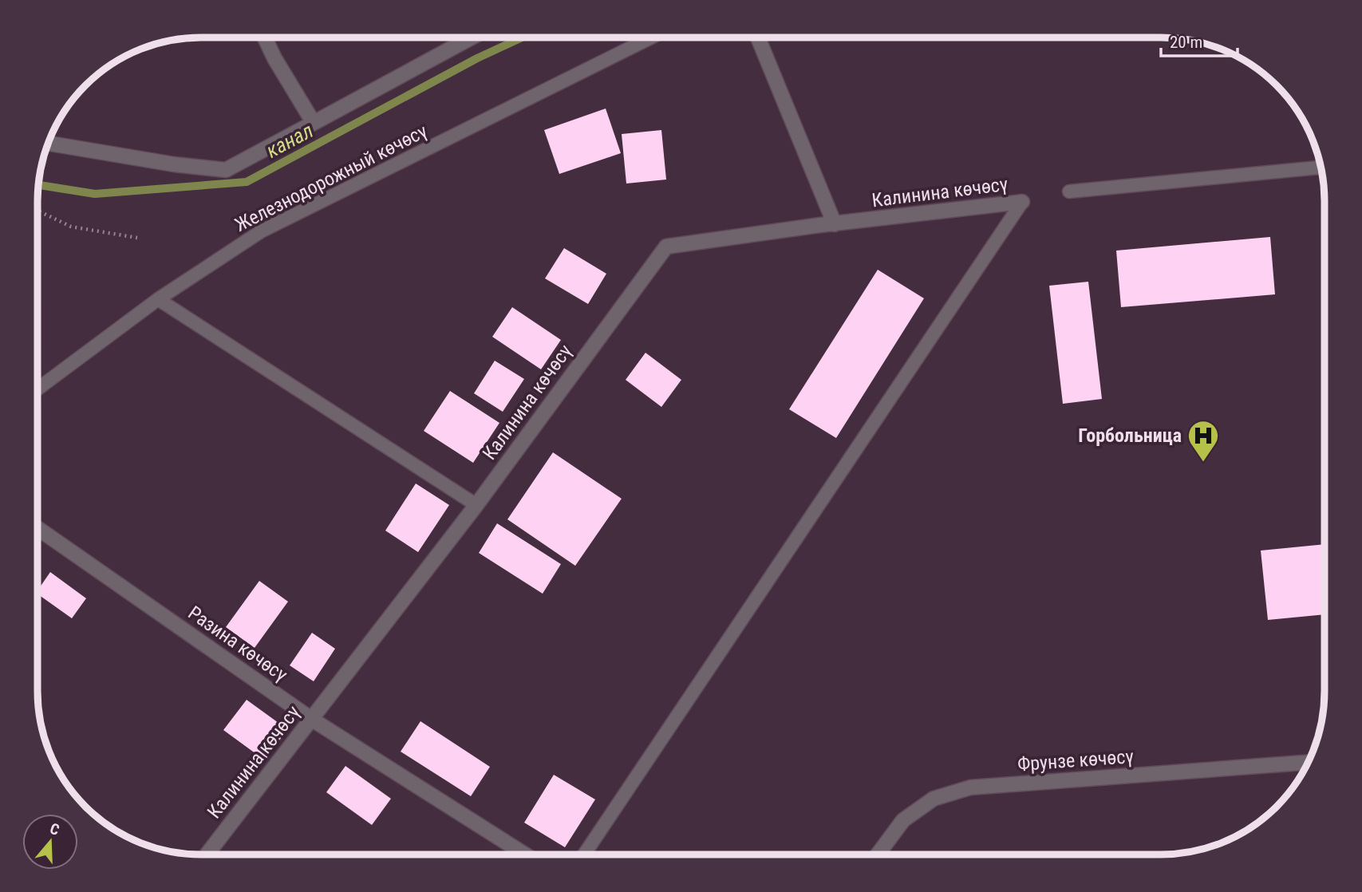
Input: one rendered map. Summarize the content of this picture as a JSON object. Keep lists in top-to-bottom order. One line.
{"streets":{"street":["Калинина көчөсү","Разина көчөсү","Фрунзе көчөсү"],"lane":["Железнодорожный көчөсү"]},"crossings":[["Калинина көчөсү","Разина көчөсү"]],"water":["канал"],"places":{"hospital":["Горбольница"]},"scale_bar":"20 m","north":"top"}
